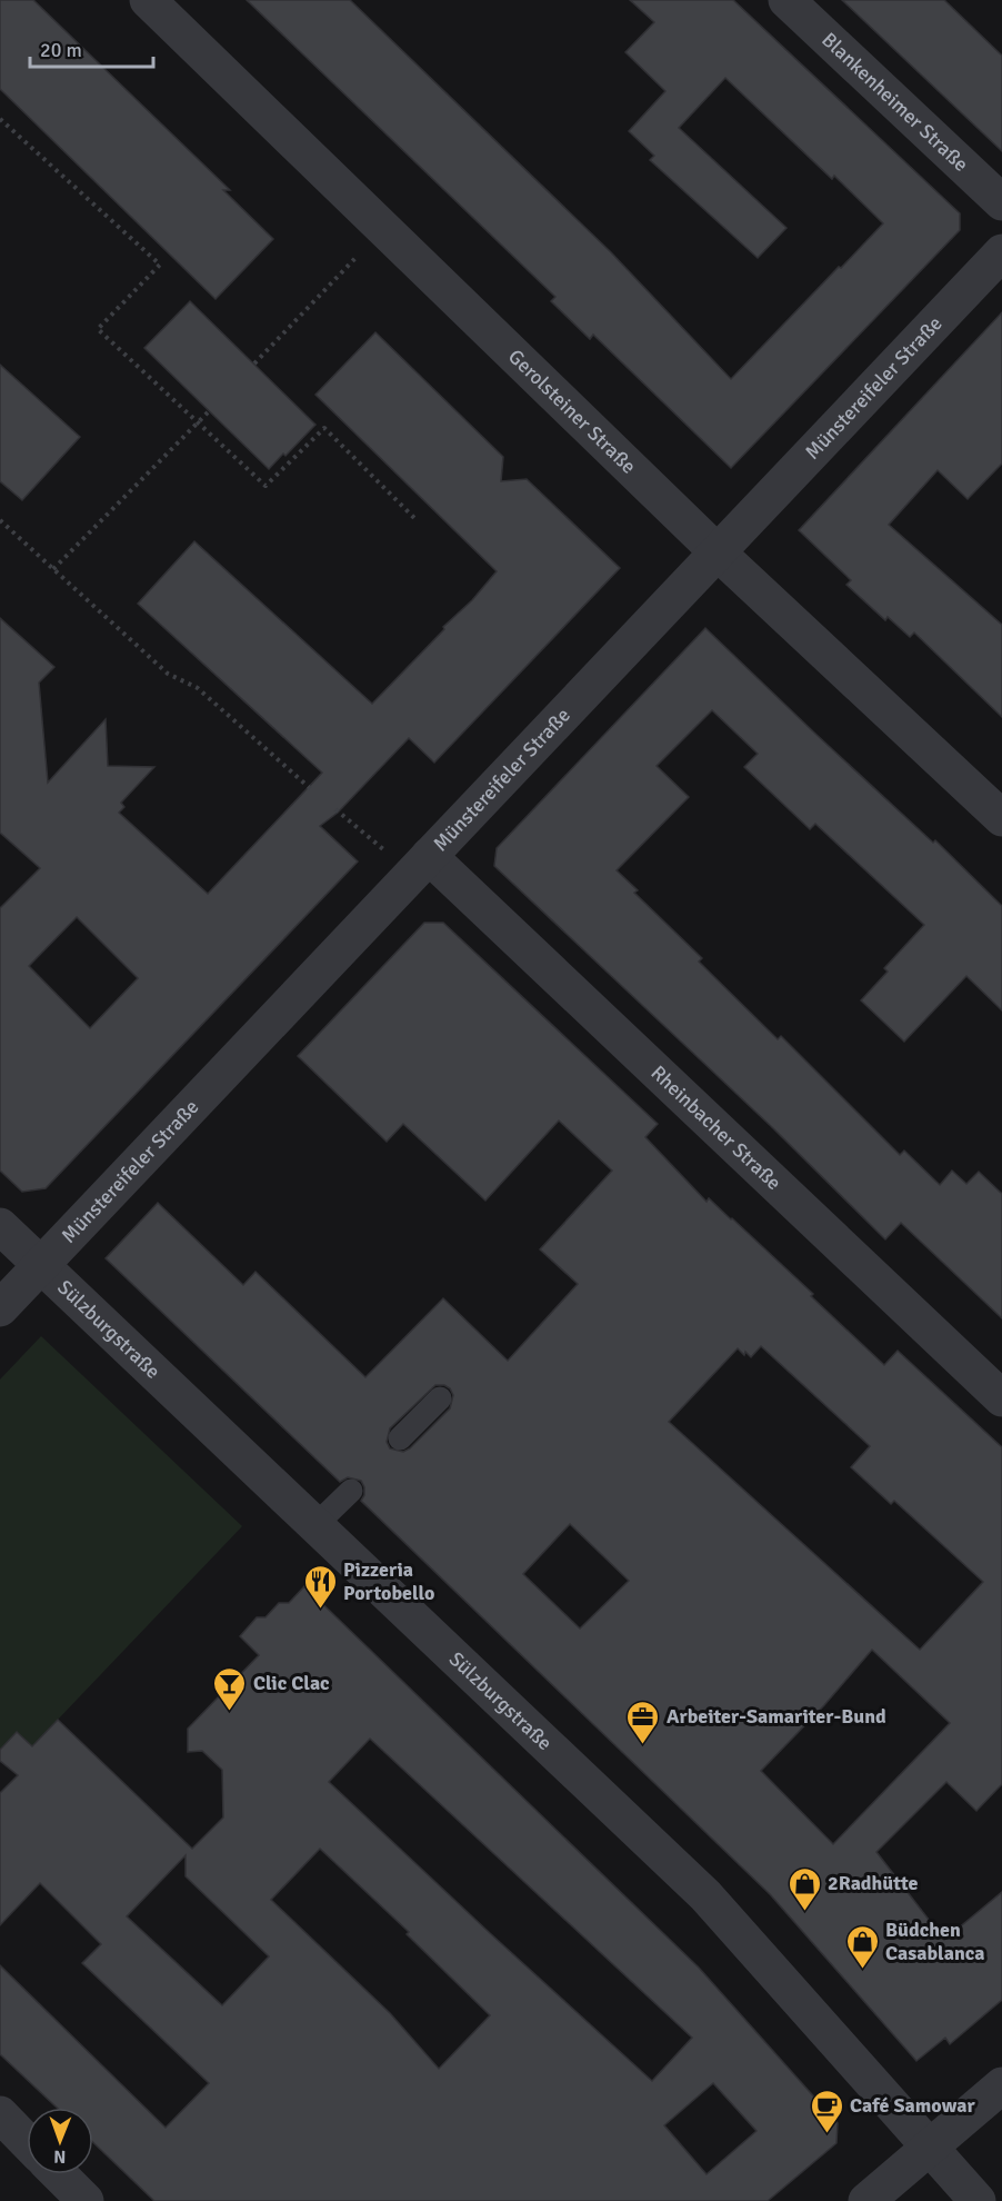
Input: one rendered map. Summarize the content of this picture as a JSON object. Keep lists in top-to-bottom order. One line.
{"streets":{"street":["Blankenheimer Straße","Münstereifeler Straße","Gerolsteiner Straße","Rheinbacher Straße","Sülzburgstraße"]},"crossings":[["Münstereifeler Straße","Gerolsteiner Straße"],["Münstereifeler Straße","Rheinbacher Straße"],["Münstereifeler Straße","Sülzburgstraße"]],"places":{"restaurant":["Pizzeria Portobello"],"bar":["Clic Clac"],"office":["Arbeiter-Samariter-Bund"],"shop":["2Radhütte","Büdchen Casablanca"],"cafe":["Café Samowar"]},"scale_bar":"20 m","north":"bottom"}
